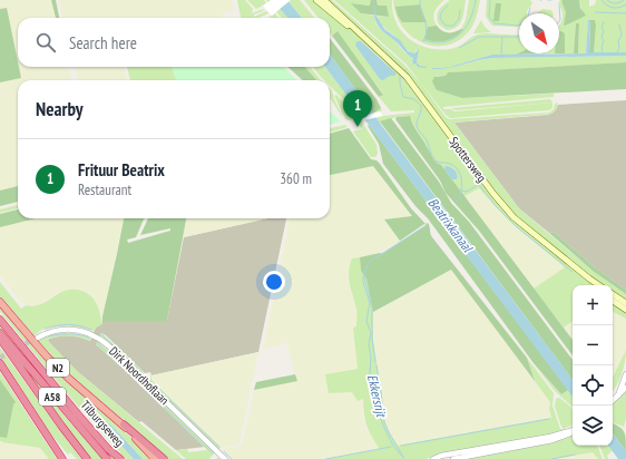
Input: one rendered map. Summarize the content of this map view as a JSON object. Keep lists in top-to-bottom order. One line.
{"streets":{"highway":["N2","A58","Tilburgseweg"],"main road":["Spottersweg"],"street":["Dirk Noordhoflaan"]},"crossings":[["N2","Tilburgseweg"]],"water":["Beatrixkanaal","Ekkersrijt"],"north":"bottom right","page":{"search":"Search here","heading":"Nearby","pins":"1","list":[{"mark":"1","name":"Frituur Beatrix","note":"Restaurant","value":"360 m"}],"map_buttons":["+","−"]}}
